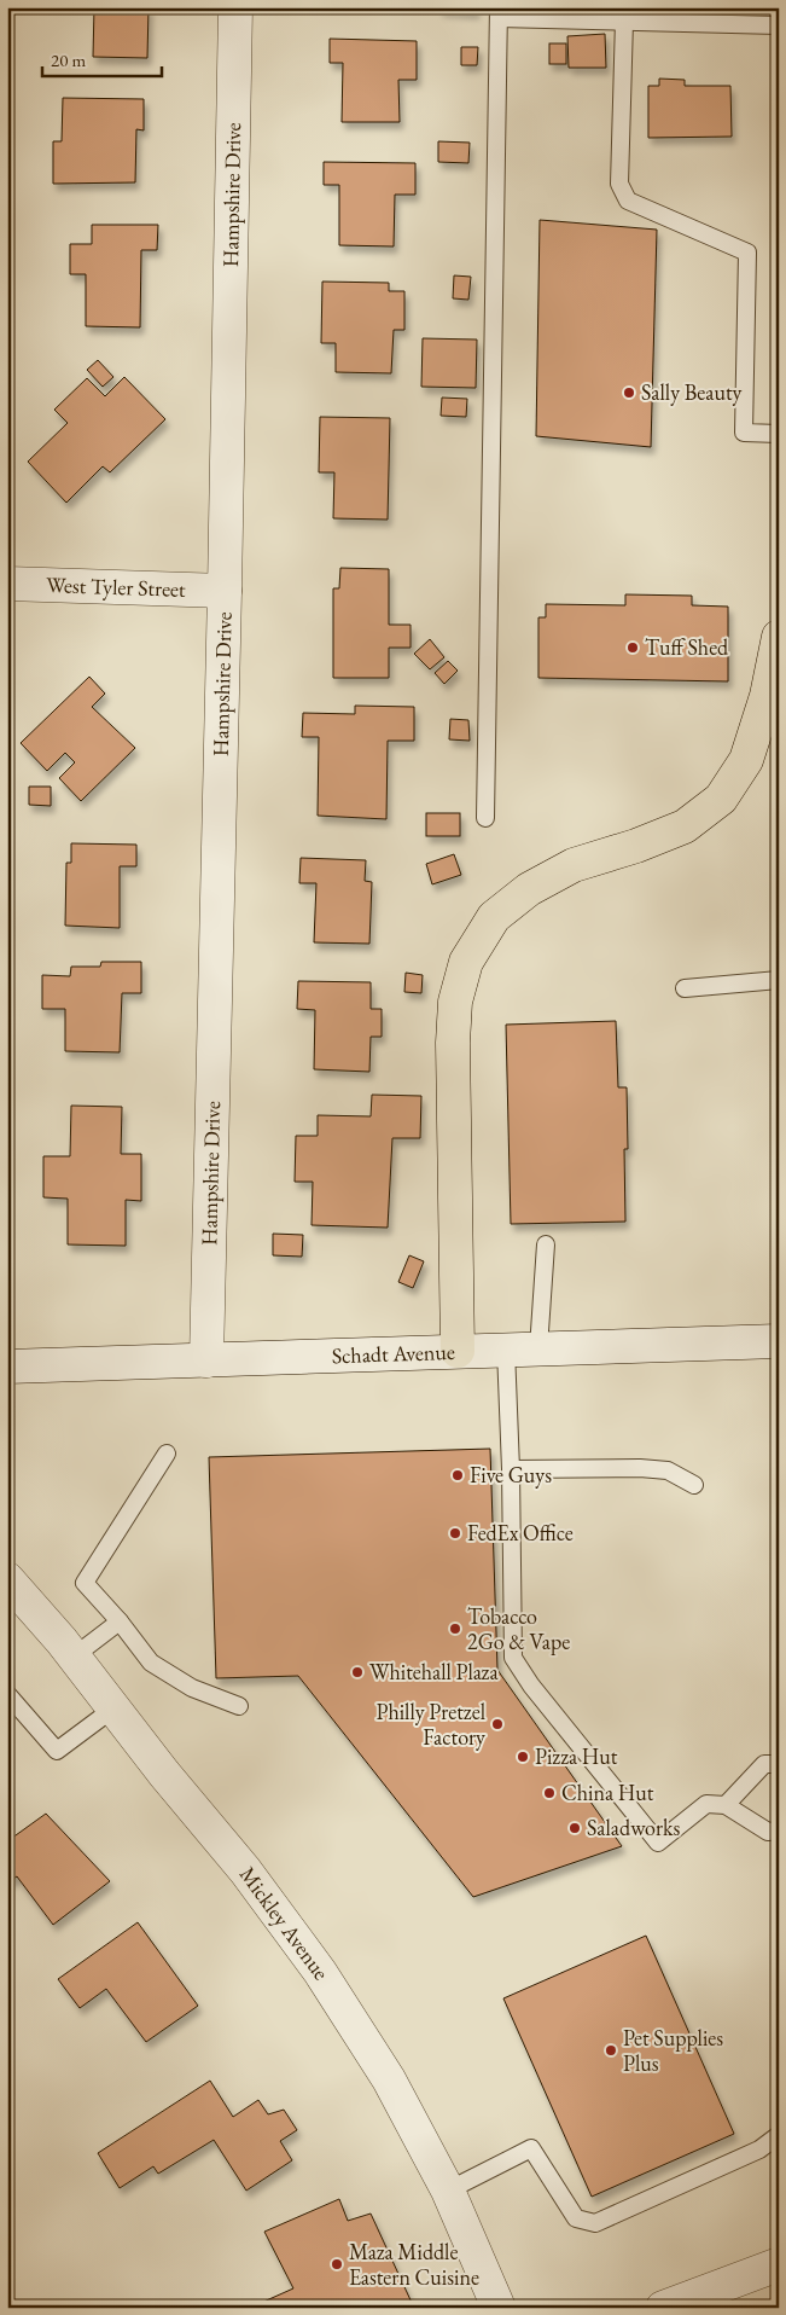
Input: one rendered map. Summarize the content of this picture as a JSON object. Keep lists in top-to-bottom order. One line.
{"streets":{"street":["Hampshire Drive","West Tyler Street","Schadt Avenue","Mickley Avenue"]},"crossings":[["Hampshire Drive","West Tyler Street"],["Hampshire Drive","Schadt Avenue"]],"places":["Sally Beauty","Tuff Shed","Five Guys","FedEx Office","Tobacco 2Go & Vape","Whitehall Plaza","Philly Pretzel Factory","Pizza Hut","China Hut","Saladworks","Pet Supplies Plus","Maza Middle Eastern Cuisine"],"scale_bar":"20 m"}
